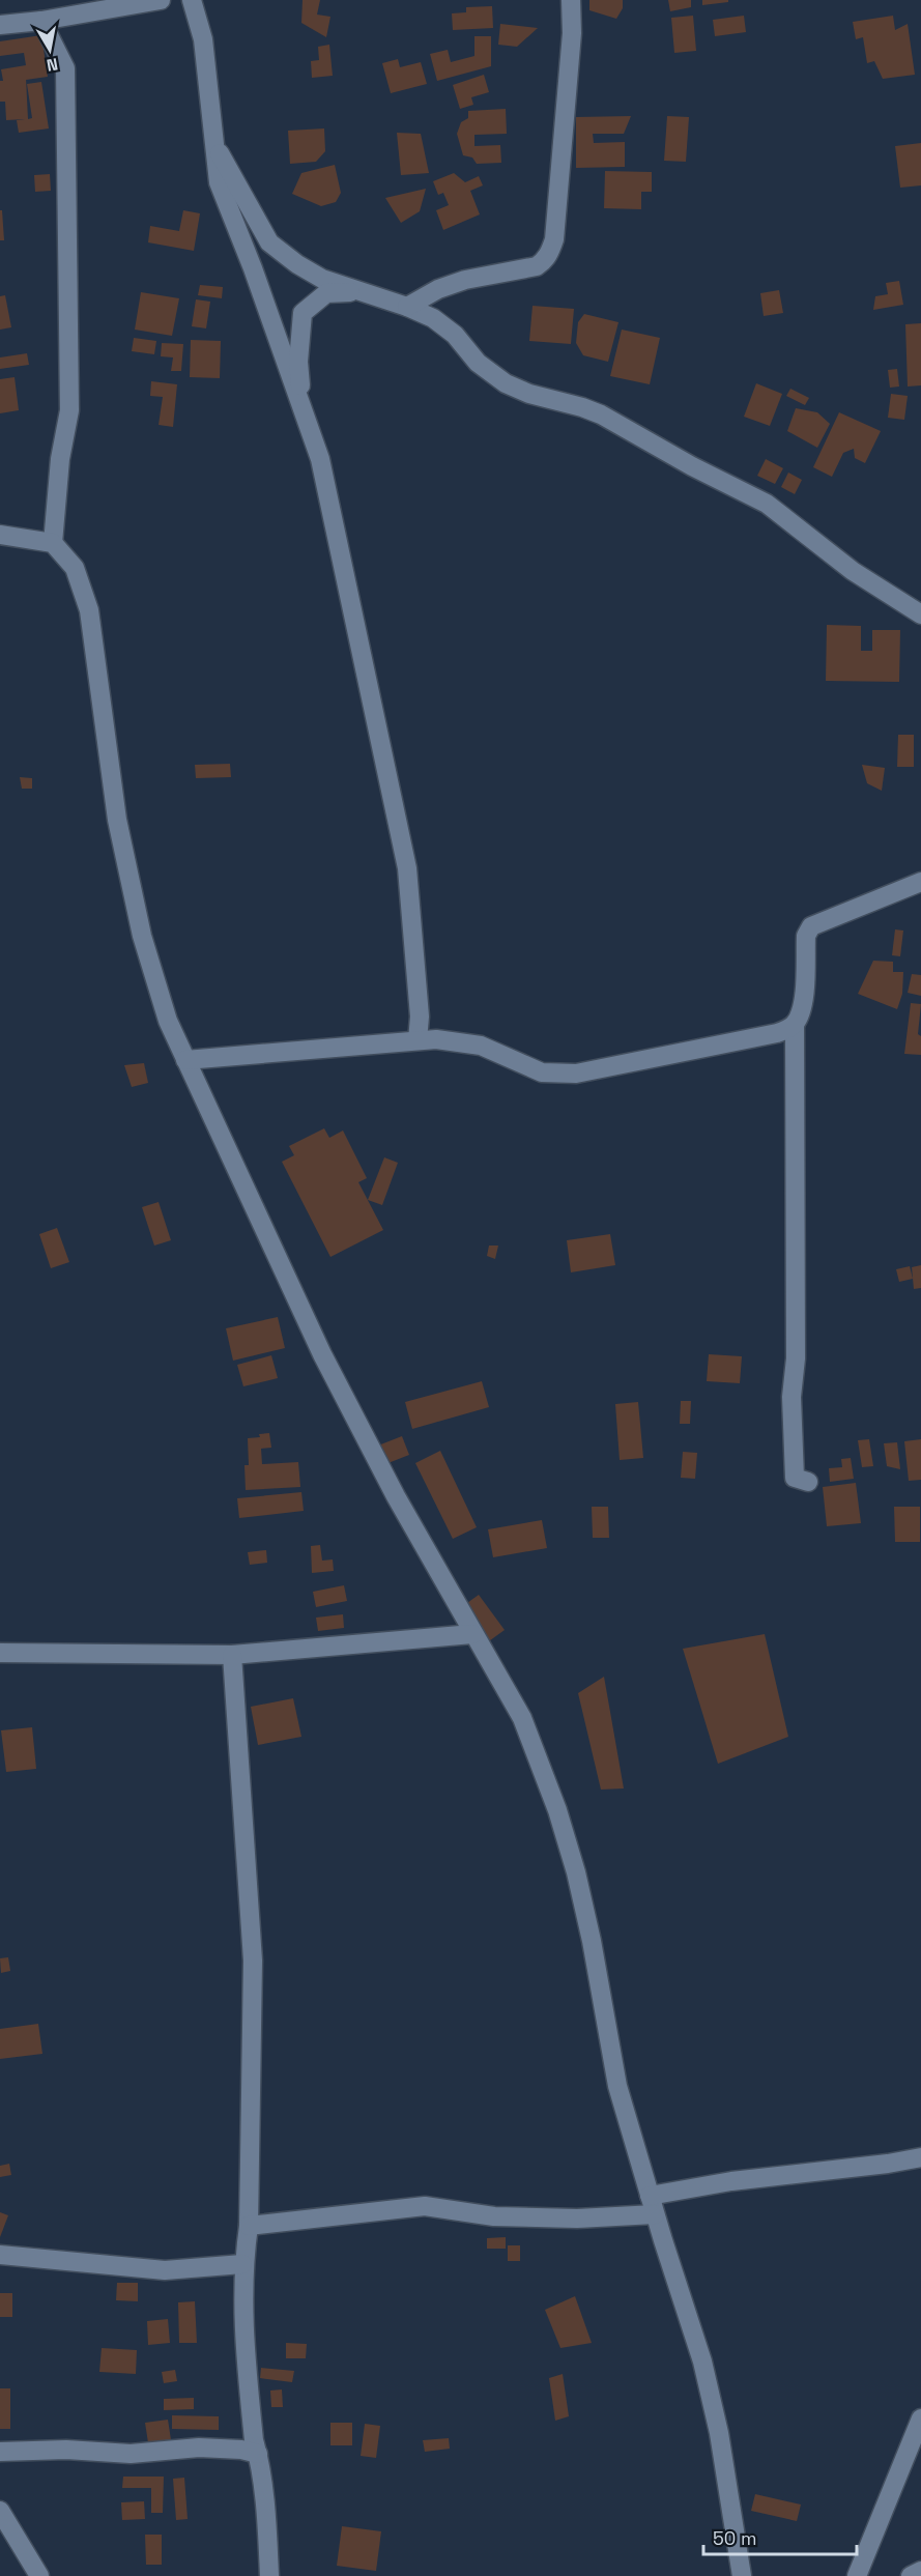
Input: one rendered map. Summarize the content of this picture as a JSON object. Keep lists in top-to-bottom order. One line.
{"scale_bar":"50 m","north":"bottom"}
